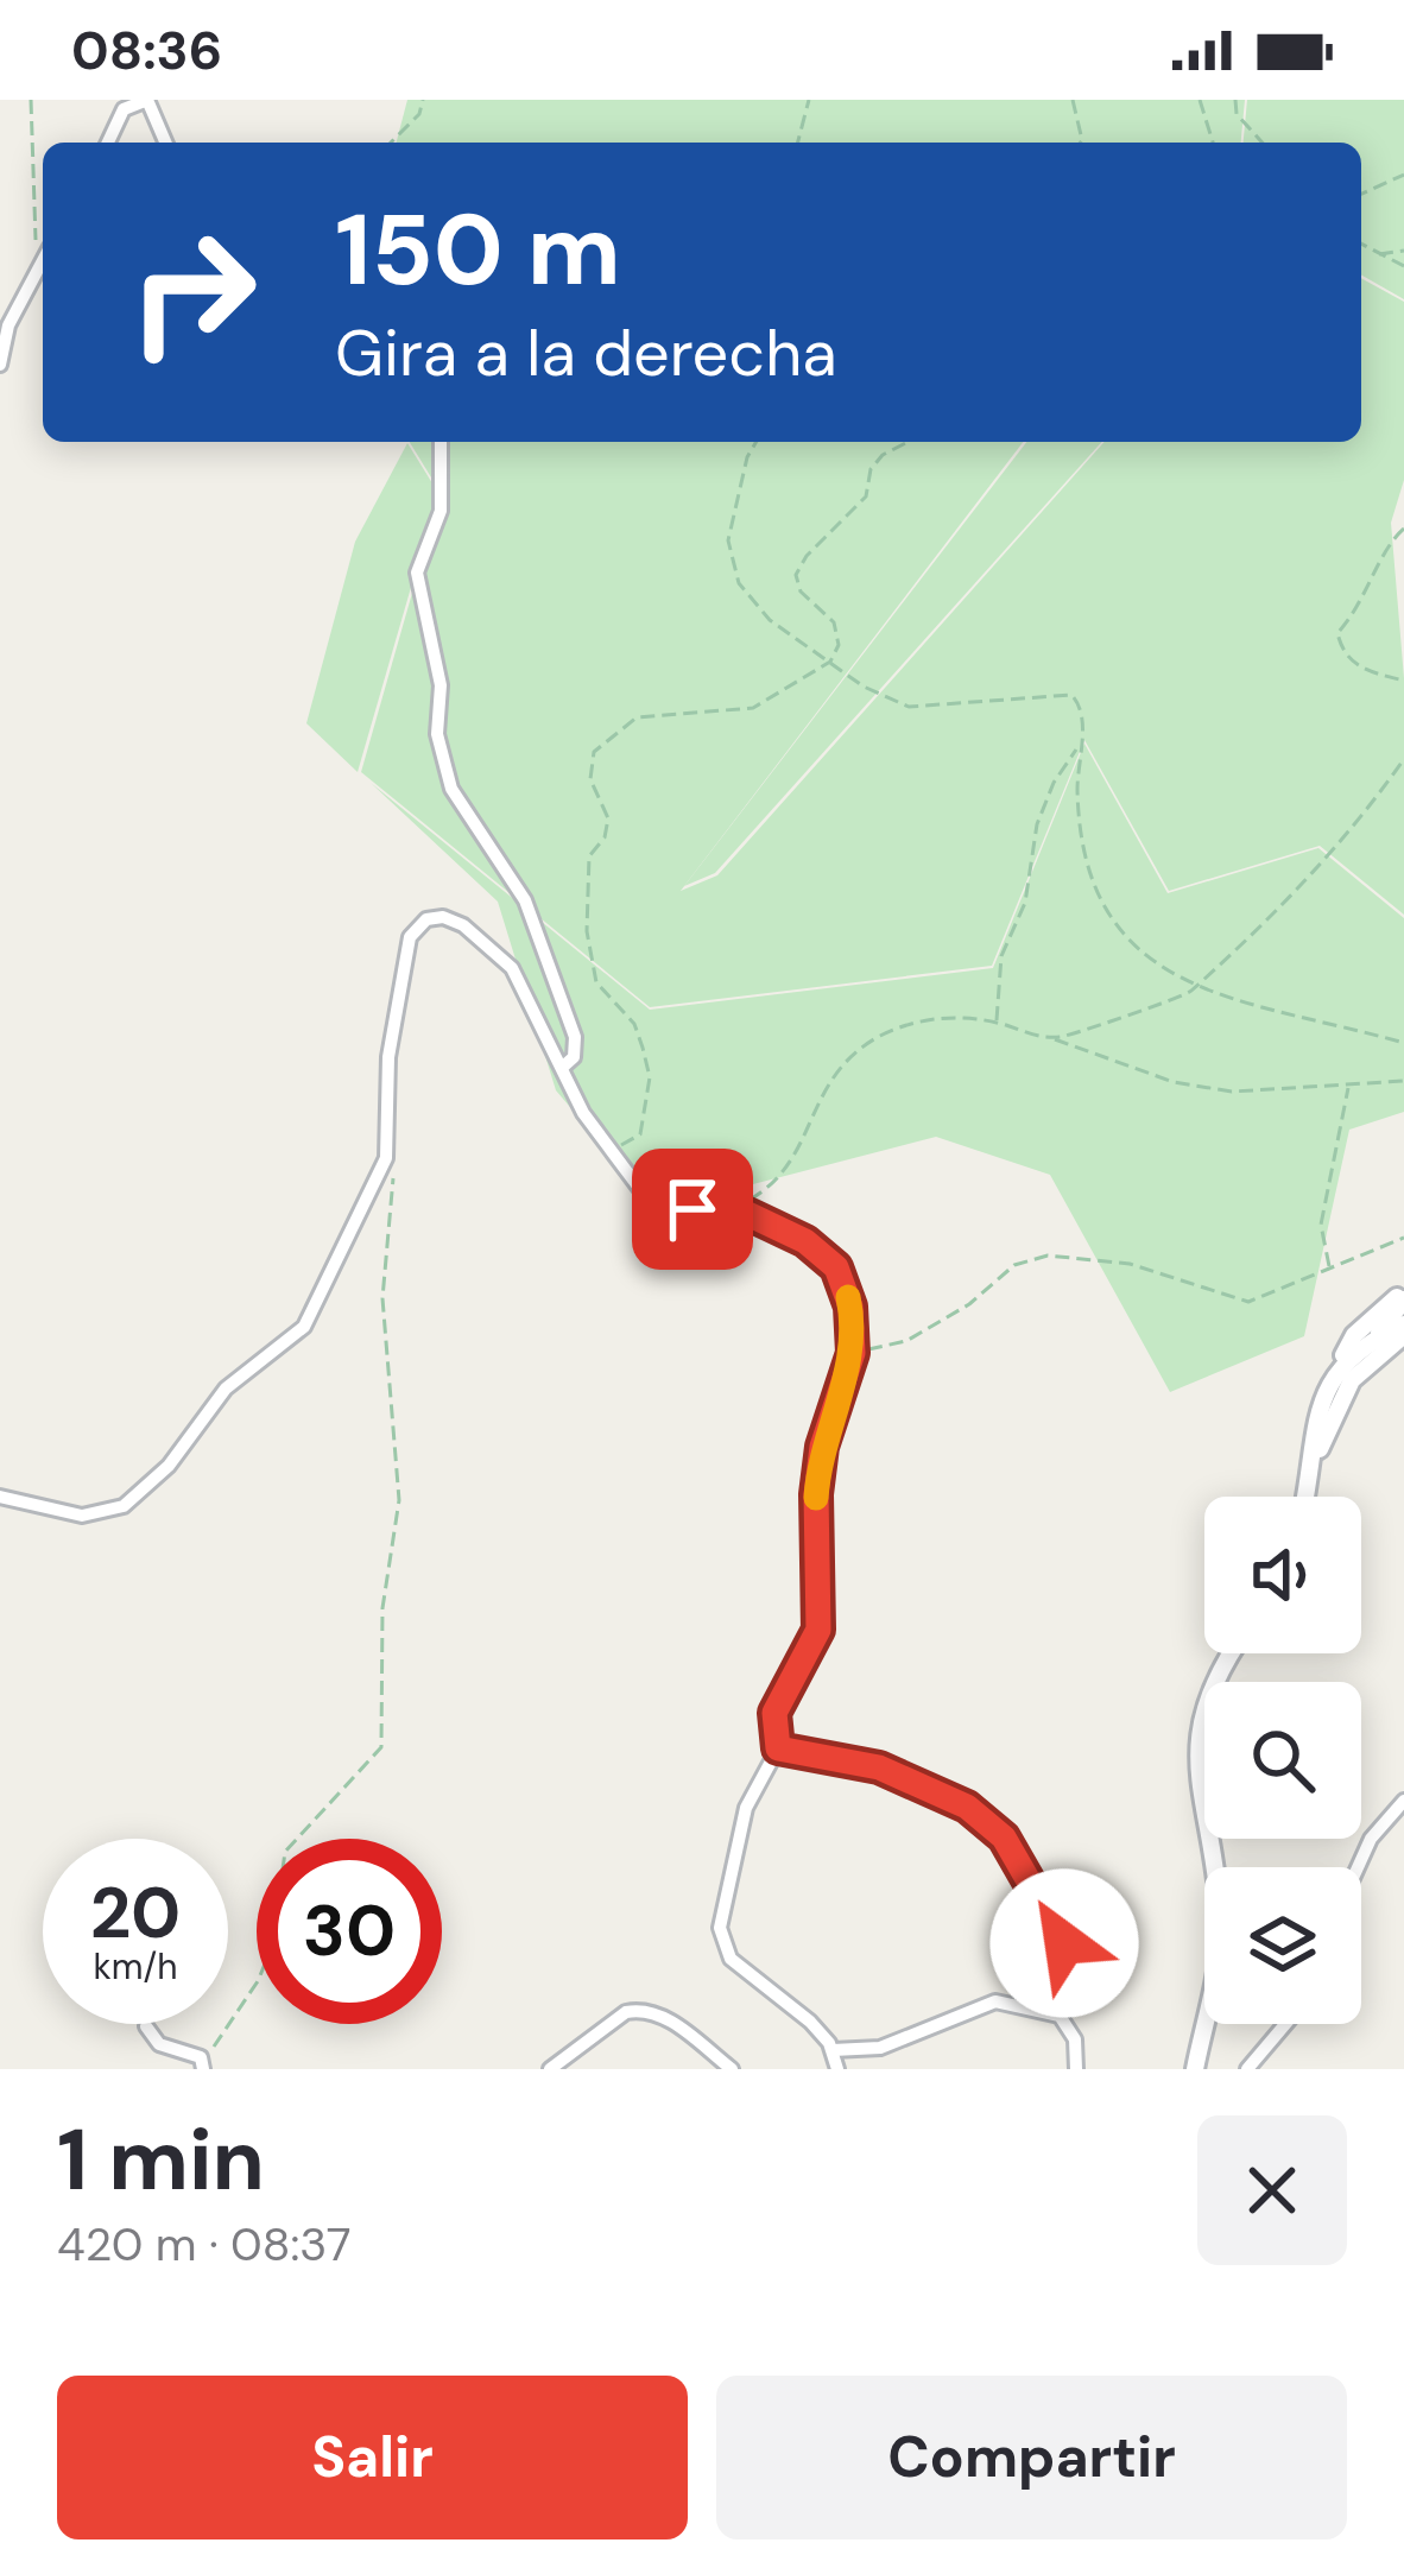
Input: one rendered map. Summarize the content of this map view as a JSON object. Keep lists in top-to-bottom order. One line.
{"page":{"status":"08:36","turn":["150 m","Gira a la derecha"],"speed":"20 km/h","limit":"30","heading":["1 min","420 m · 08:37"],"buttons":["Salir","Compartir"]}}
